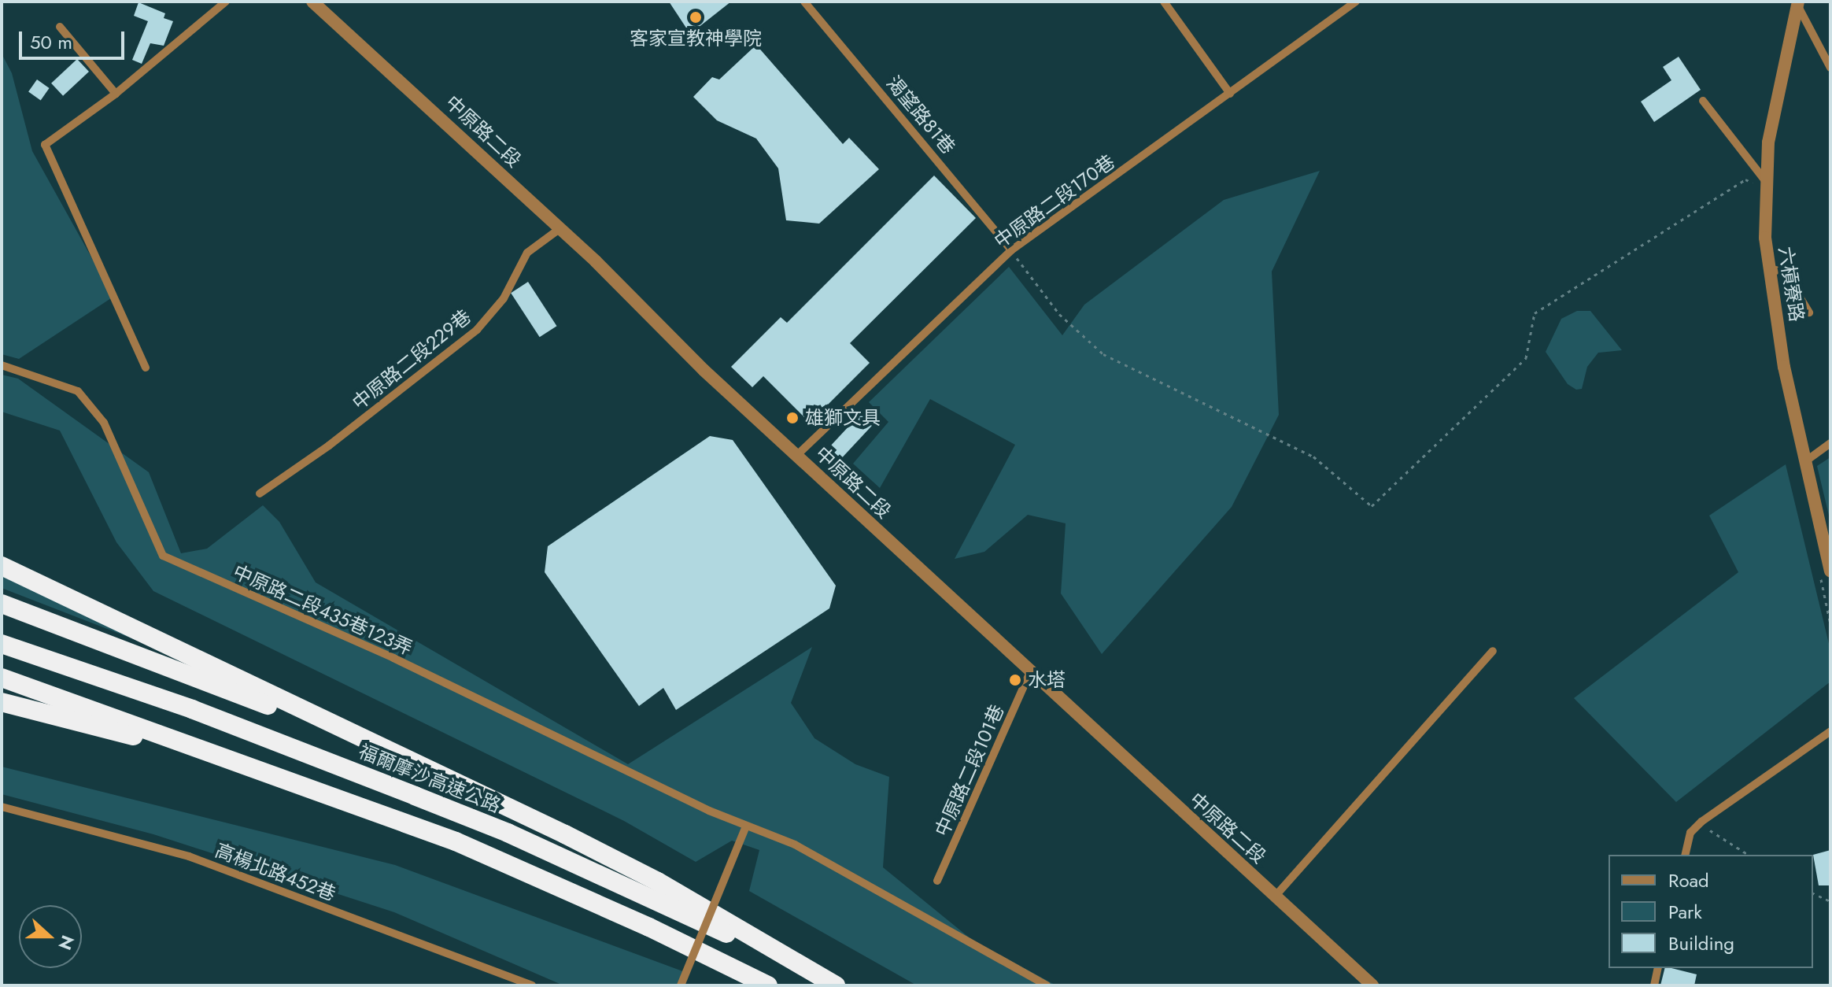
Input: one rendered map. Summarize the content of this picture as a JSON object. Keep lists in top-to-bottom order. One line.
{"streets":{"highway":["福爾摩沙高速公路"],"street":["中原路二段","六槓寮路"],"lane":["渴望路81巷","中原路二段170巷","中原路二段229巷","中原路二段435巷123弄","中原路二段101巷","高楊北路452巷"]},"crossings":[["渴望路81巷","中原路二段170巷"],["中原路二段","中原路二段170巷"],["中原路二段","中原路二段229巷"],["中原路二段","中原路二段101巷"]],"places":["客家宣教神學院","雄獅文具","水塔"],"legend":["Road","Park","Building"],"scale_bar":"50 m","north":"right"}
